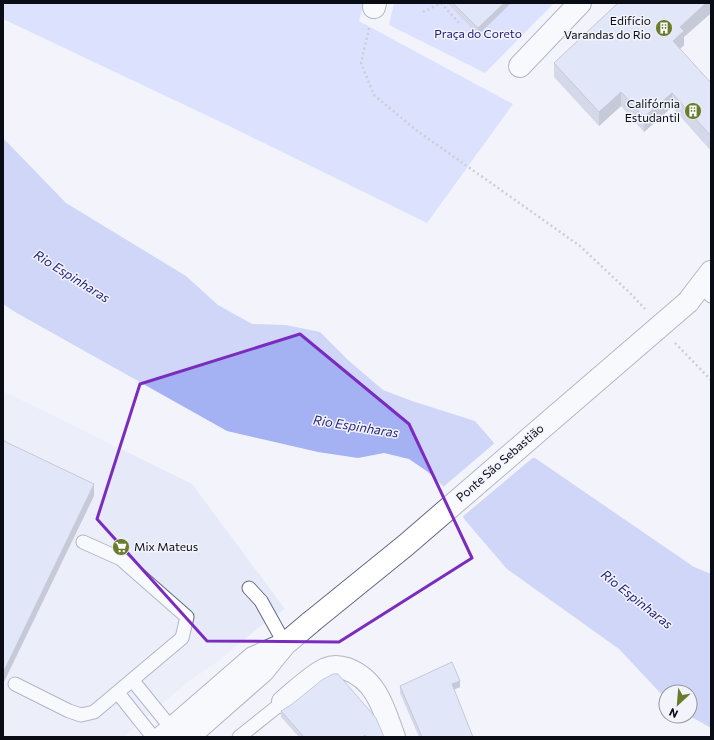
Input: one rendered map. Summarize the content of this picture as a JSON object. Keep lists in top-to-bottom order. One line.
{"streets":{"main road":["Ponte São Sebastião"]},"water":["Rio Espinharas"],"parks":["Praça do Coreto"],"places":{"building":["Edifício Varandas do Rio","Califórnia Estudantil"],"supermarket":["Mix Mateus"]},"north":"bottom left"}
